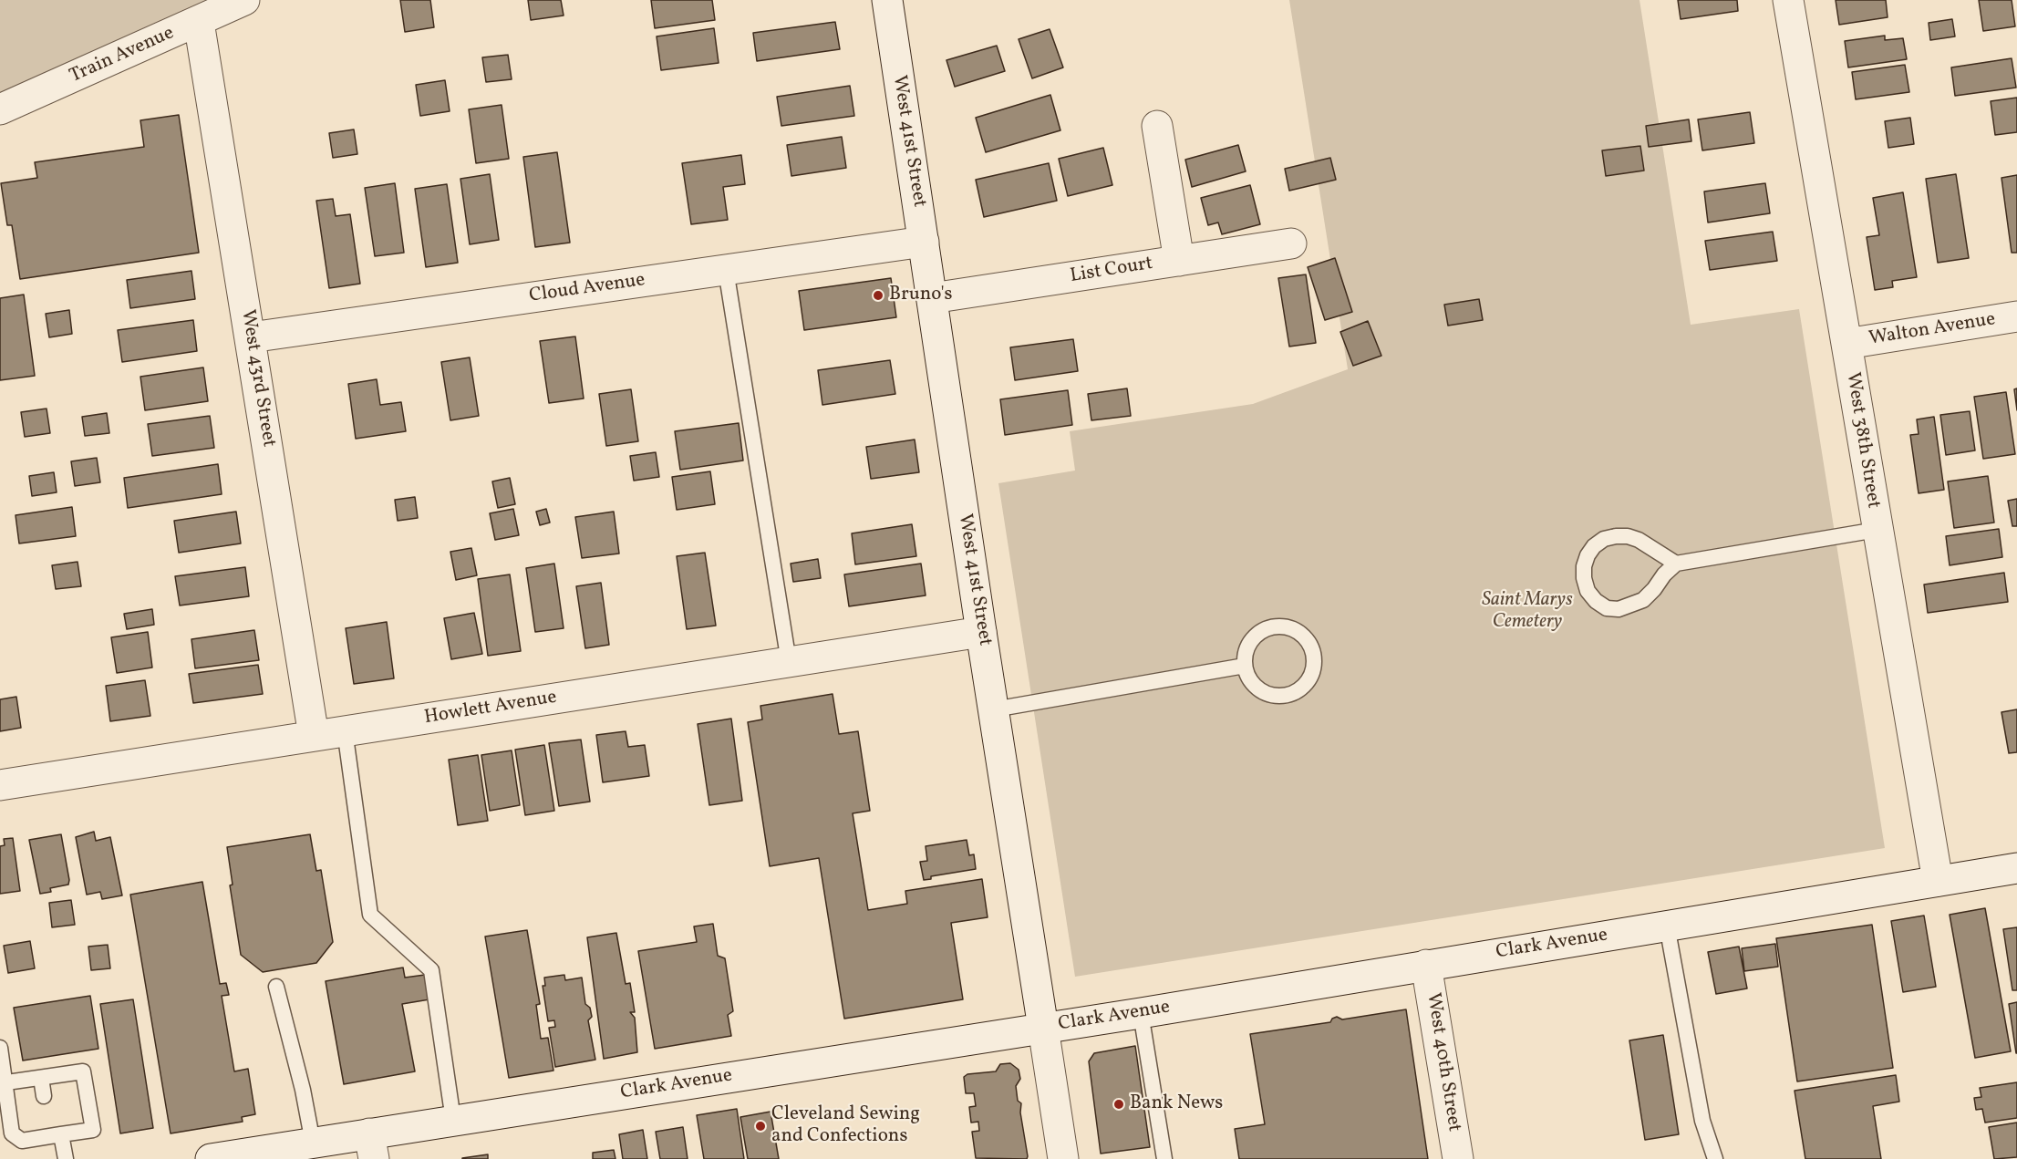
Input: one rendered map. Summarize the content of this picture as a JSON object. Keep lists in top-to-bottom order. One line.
{"streets":{"street":["Train Avenue","West 41st Street","List Court","Cloud Avenue","Walton Avenue","West 43rd Street","West 38th Street","Howlett Avenue","Clark Avenue","West 40th Street"]},"crossings":[["Train Avenue","West 43rd Street"],["West 41st Street","List Court"],["West 41st Street","Cloud Avenue"],["West 41st Street","Howlett Avenue"],["West 41st Street","Clark Avenue"],["Cloud Avenue","West 43rd Street"],["Walton Avenue","West 38th Street"],["West 43rd Street","Howlett Avenue"],["West 38th Street","Clark Avenue"],["Clark Avenue","West 40th Street"]],"parks":["Saint Marys Cemetery"],"places":["Bruno's","Bank News","Cleveland Sewing and Confections"]}
